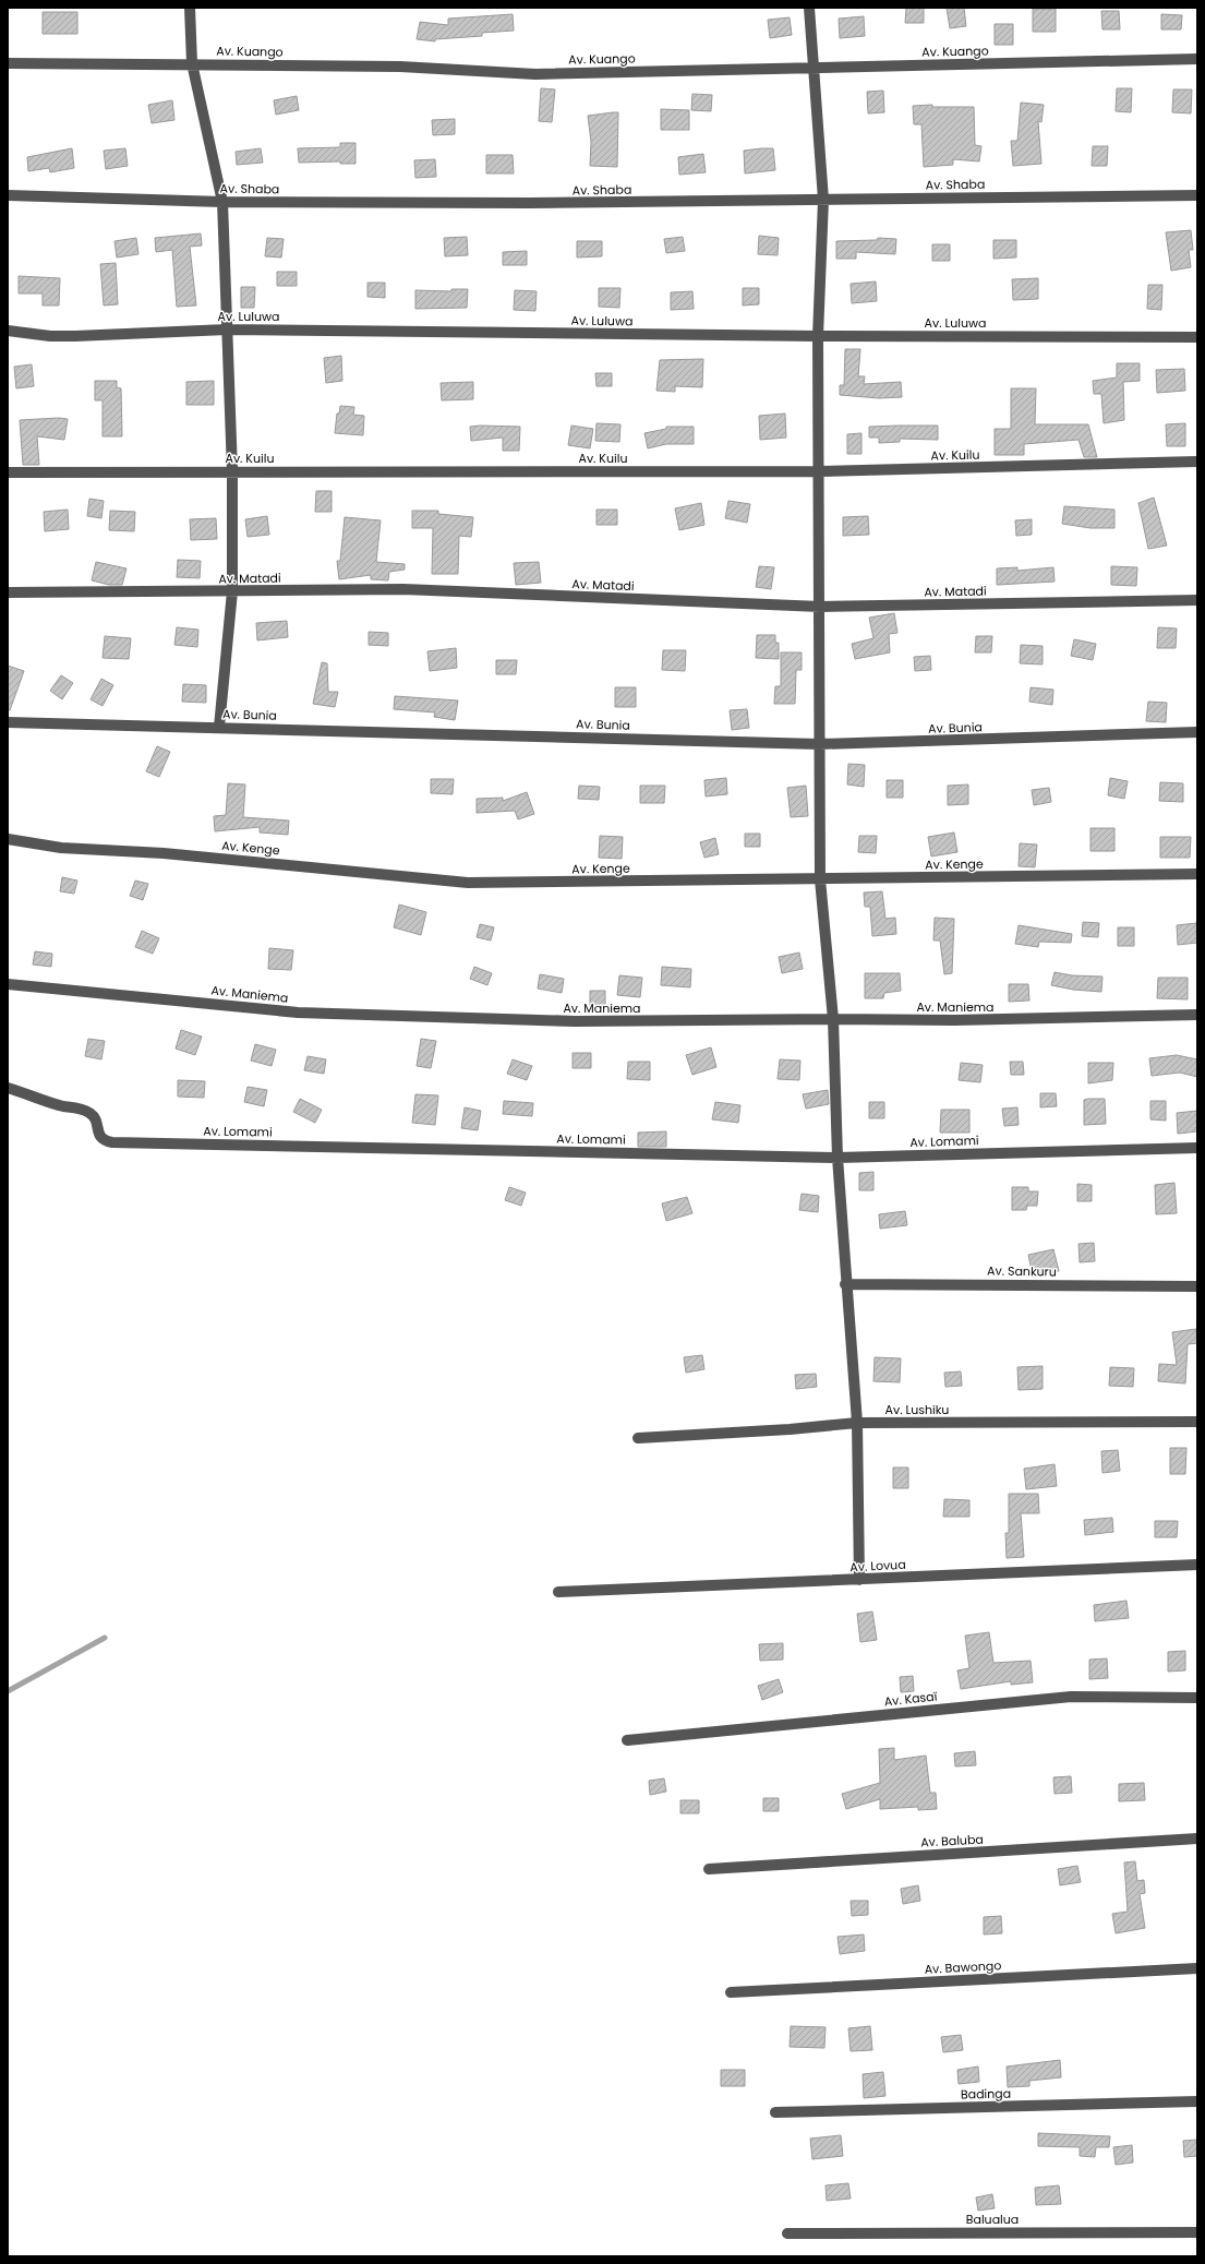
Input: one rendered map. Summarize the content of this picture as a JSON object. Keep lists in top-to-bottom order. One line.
{"streets":{"street":["Av. Kuango","Av. Shaba","Av. Luluwa","Av. Kuilu","Av. Matadi","Av. Bunia","Av. Kenge","Av. Maniema","Av. Lomami","Av. Sankuru","Av. Lushiku","Av. Lovua","Av. Kasaï","Av. Baluba","Av. Bawongo","Badinga","Balualua"]}}
